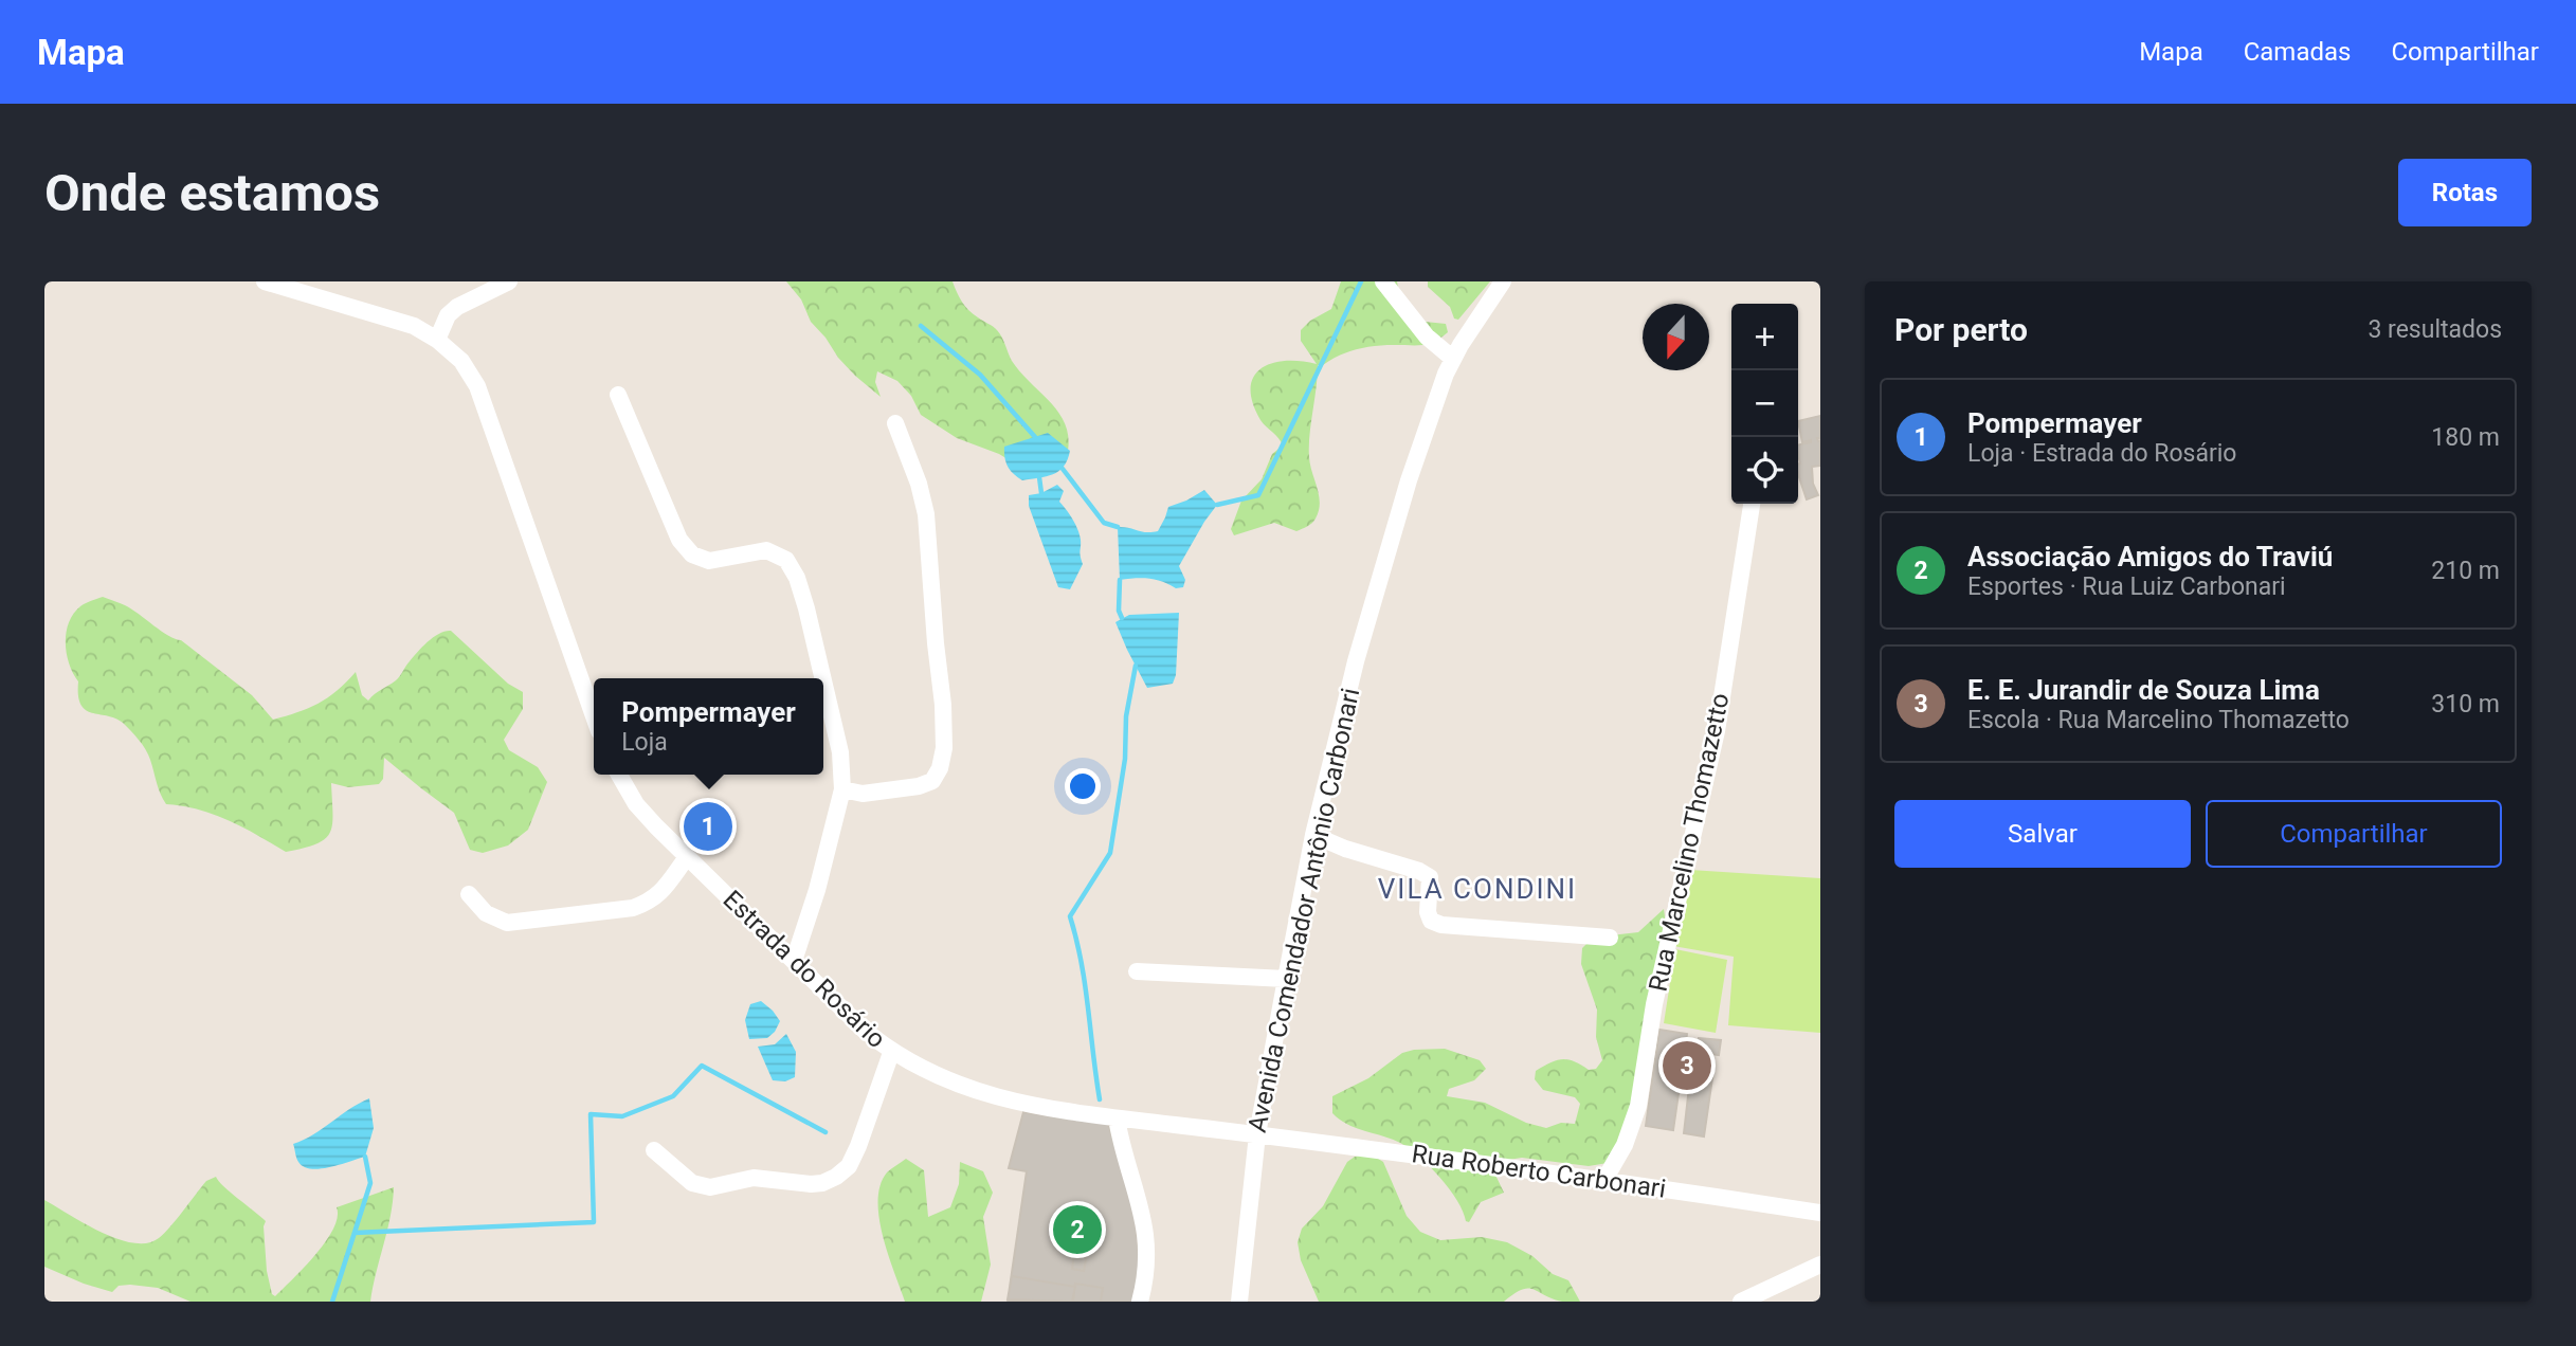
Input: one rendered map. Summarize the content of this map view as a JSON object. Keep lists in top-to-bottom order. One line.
{"streets":{"street":["Rua Marcelino Thomazetto","Avenida Comendador Antônio Carbonari","Estrada do Rosário","Rua Roberto Carbonari"]},"crossings":[["Rua Marcelino Thomazetto","Rua Roberto Carbonari"],["Avenida Comendador Antônio Carbonari","Estrada do Rosário"],["Avenida Comendador Antônio Carbonari","Rua Roberto Carbonari"],["Estrada do Rosário","Rua Roberto Carbonari"]],"districts":["VILA CONDINI"],"north":"bottom","page":{"header":"Mapa","nav":["Mapa","Camadas","Compartilhar"],"buttons":["Rotas",["Salvar","Compartilhar"]],"title":"Onde estamos","heading":["Por perto","3 resultados"],"map_buttons":["+","−"],"list":[{"mark":"1","name":"Pompermayer","note":"Loja · Estrada do Rosário","value":"180 m"},{"mark":"2","name":"Associação Amigos do Traviú","note":"Esportes · Rua Luiz Carbonari","value":"210 m"},{"mark":"3","name":"E. E. Jurandir de Souza Lima","note":"Escola · Rua Marcelino Thomazetto","value":"310 m"}],"popup":["Pompermayer","Loja"],"pins":["1","3","2"]}}
